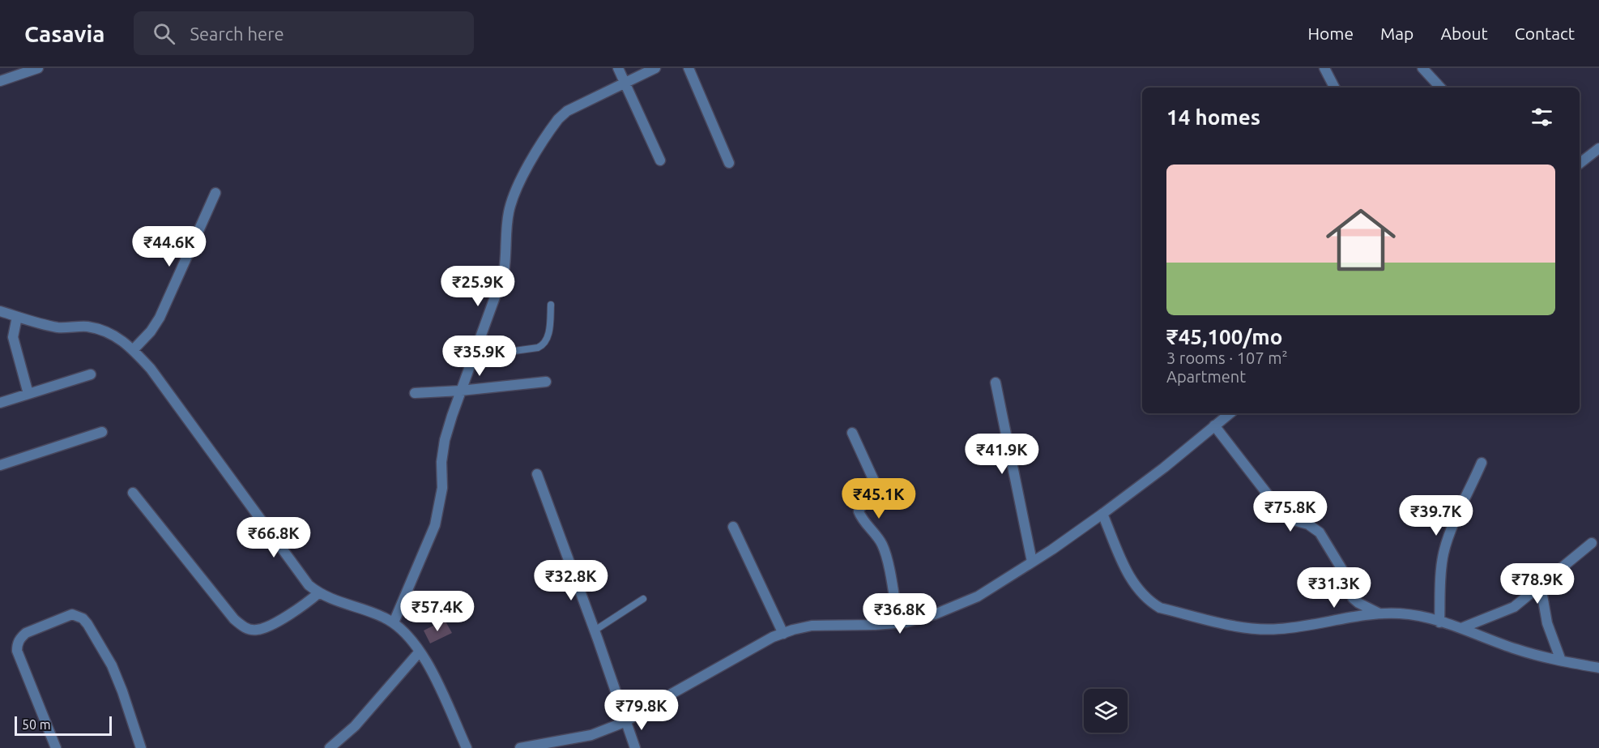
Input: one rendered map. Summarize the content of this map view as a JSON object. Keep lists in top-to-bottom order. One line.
{"scale_bar":"50 m","page":{"header":"Casavia","search":"Search here","nav":["Home","Map","About","Contact"],"heading":"14 homes","list":[{"name":"₹45,100/mo","note":"3 rooms · 107 m² · Apartment"}],"price":["₹44.6K","₹25.9K","₹35.9K","₹41.9K","₹45.1K","₹75.8K","₹39.7K","₹66.8K","₹32.8K","₹78.9K","₹31.3K","₹57.4K","₹36.8K","₹79.8K"],"scale":"50 m"}}
